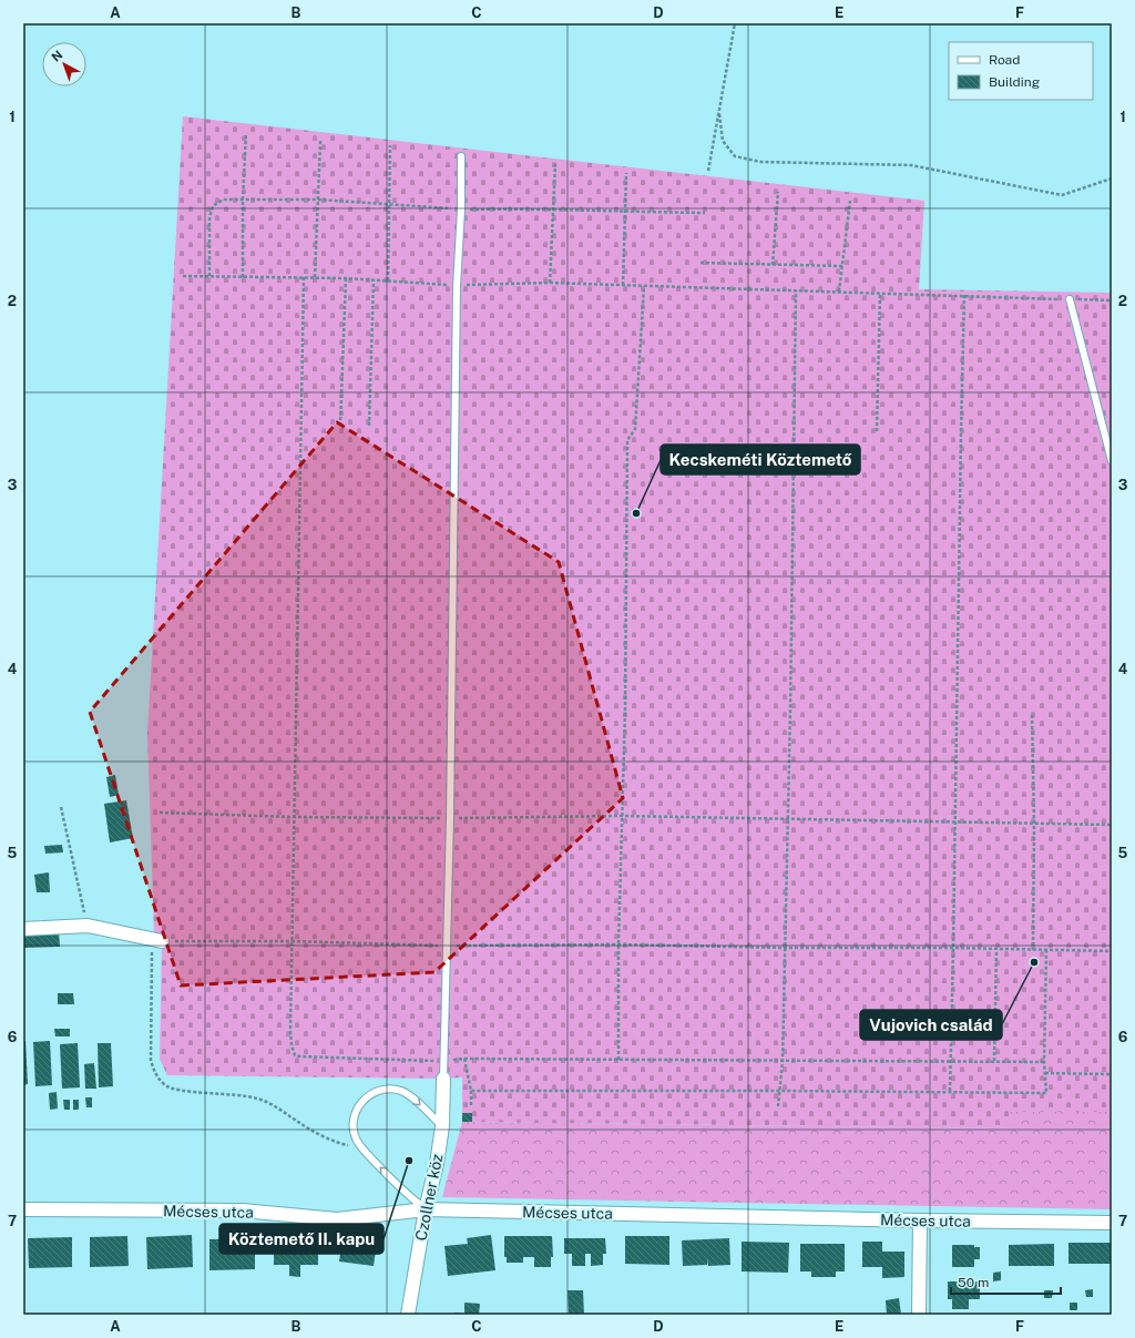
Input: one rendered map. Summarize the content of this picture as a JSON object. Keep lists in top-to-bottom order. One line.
{"streets":{"street":["Czollner köz","Mécses utca"]},"crossings":[["Czollner köz","Mécses utca"]],"places":["Kecskeméti Köztemető","Vujovich család","Köztemető II. kapu"],"legend":["Road","Building"],"scale_bar":"50 m","north":"top left","grid":{"columns":["A","B","C","D","E","F"],"rows":["1","2","3","4","5","6","7"]}}
